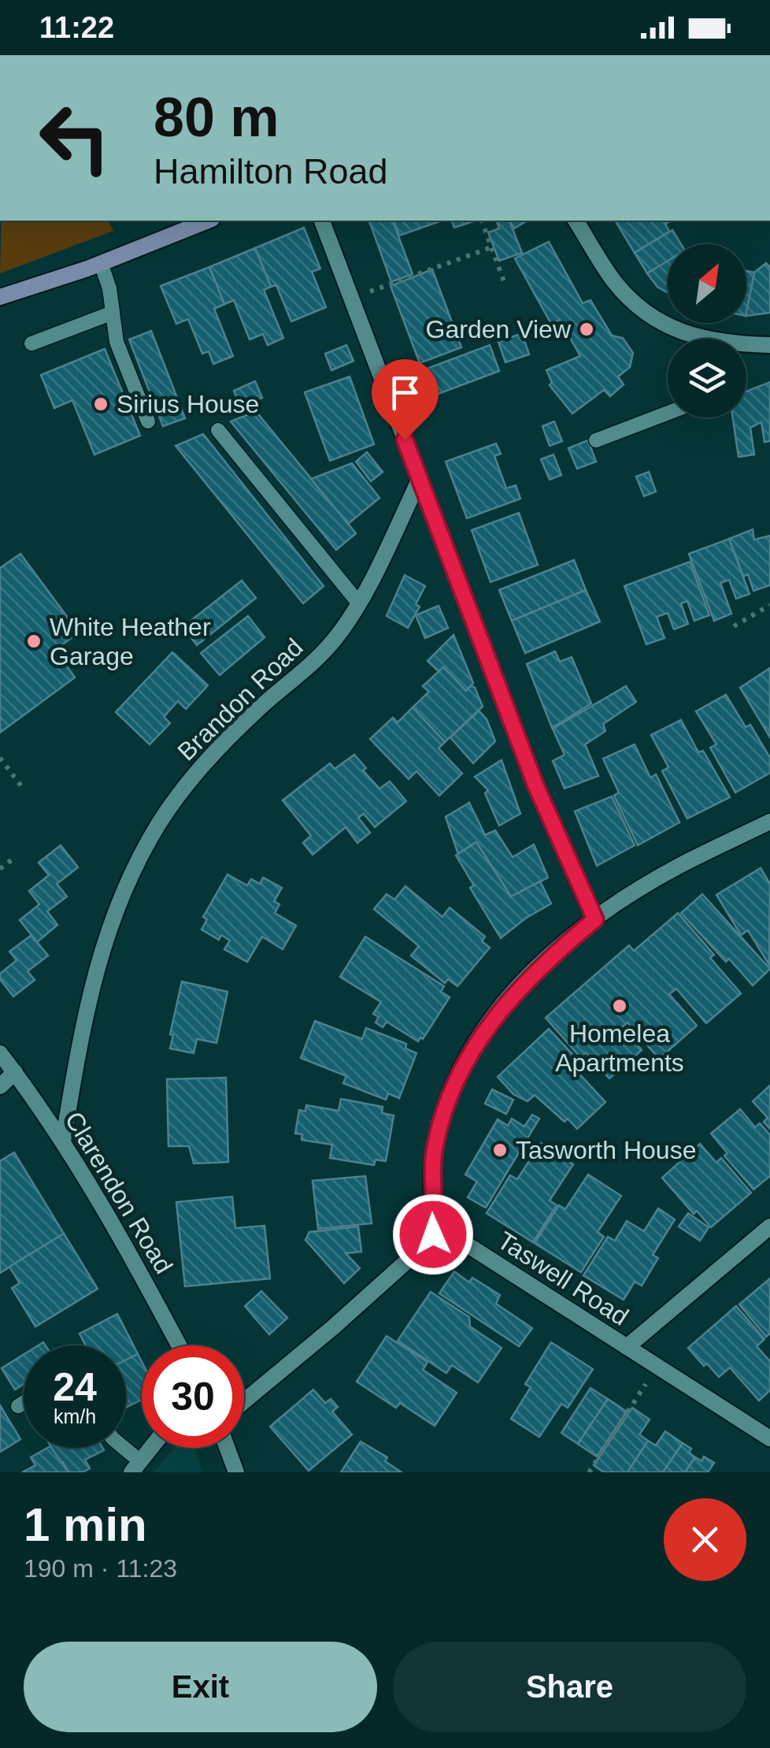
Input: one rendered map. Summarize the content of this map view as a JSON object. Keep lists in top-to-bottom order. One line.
{"streets":{"street":["Brandon Road","Clarendon Road","Taswell Road"]},"crossings":[["Brandon Road","Clarendon Road"]],"places":["Garden View","Sirius House","White Heather Garage","Homelea Apartments","Tasworth House"],"north":"top right","page":{"status":"11:22","turn":["80 m","Hamilton Road"],"speed":"24 km/h","limit":"30","heading":["1 min","190 m · 11:23"],"buttons":["Exit","Share"]}}
